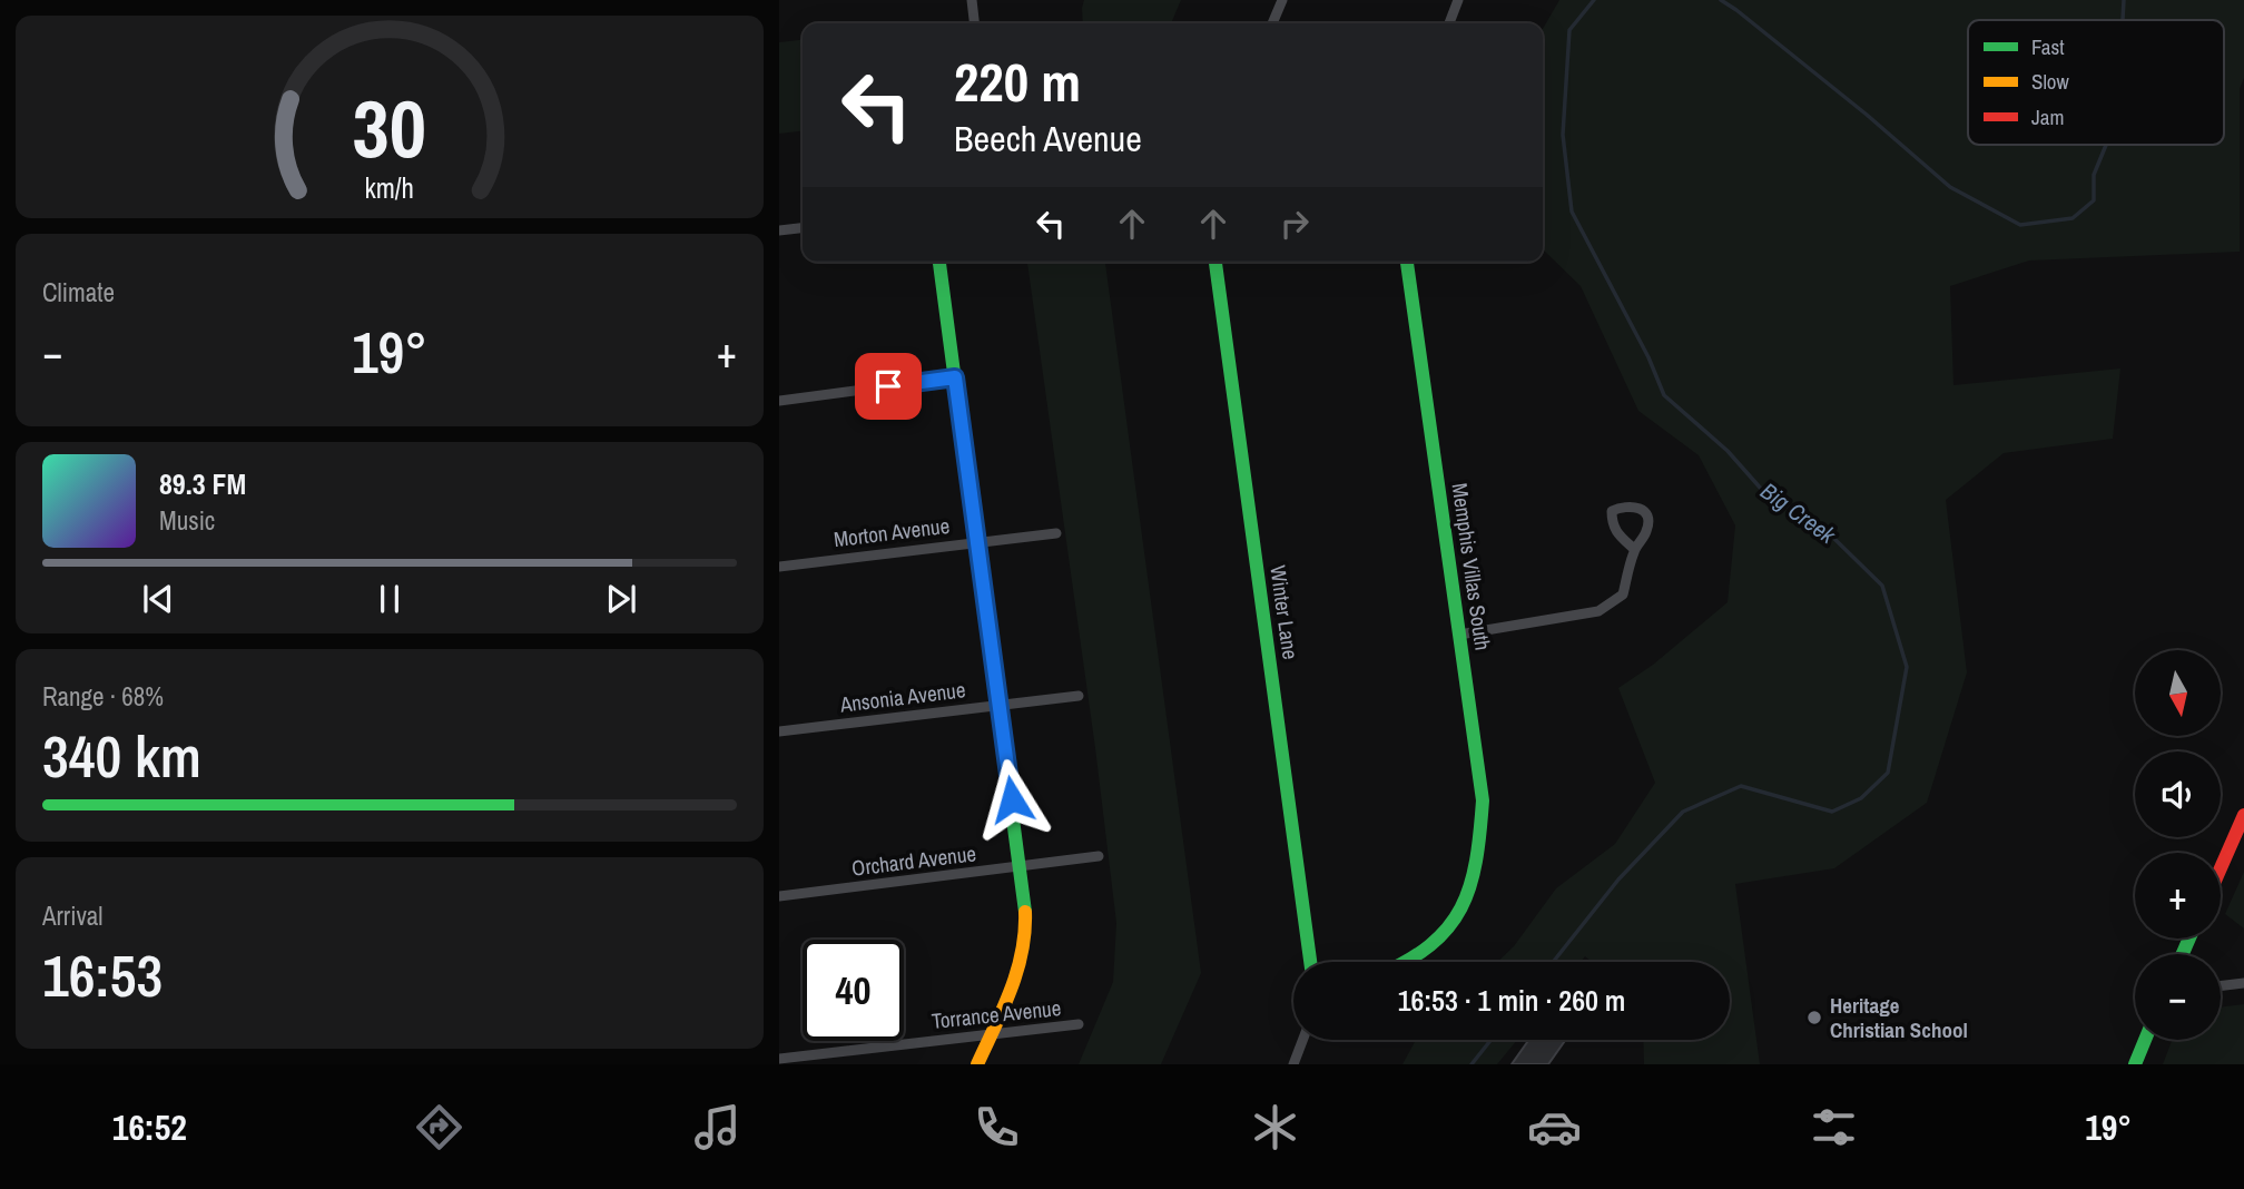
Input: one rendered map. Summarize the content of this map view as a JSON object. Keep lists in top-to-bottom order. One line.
{"streets":{"street":["Morton Avenue","Memphis Villas South","Winter Lane","Ansonia Avenue","Orchard Avenue","Torrance Avenue"]},"water":["Big Creek"],"places":["Heritage Christian School"],"legend":["Fast","Slow","Jam"],"north":"bottom","page":{"turn":["220 m","Beech Avenue"],"tile":["Climate",["Range · 68%","340 km"],["Arrival","16:53"]],"heat":["−","19°","+"],"song":["89.3 FM","Music"],"map_buttons":["+","−"],"limit":"40","trip":"16:53 · 1 min · 260 m","tabs":["16:52","19°"],"gauge":["30","km/h"]}}
